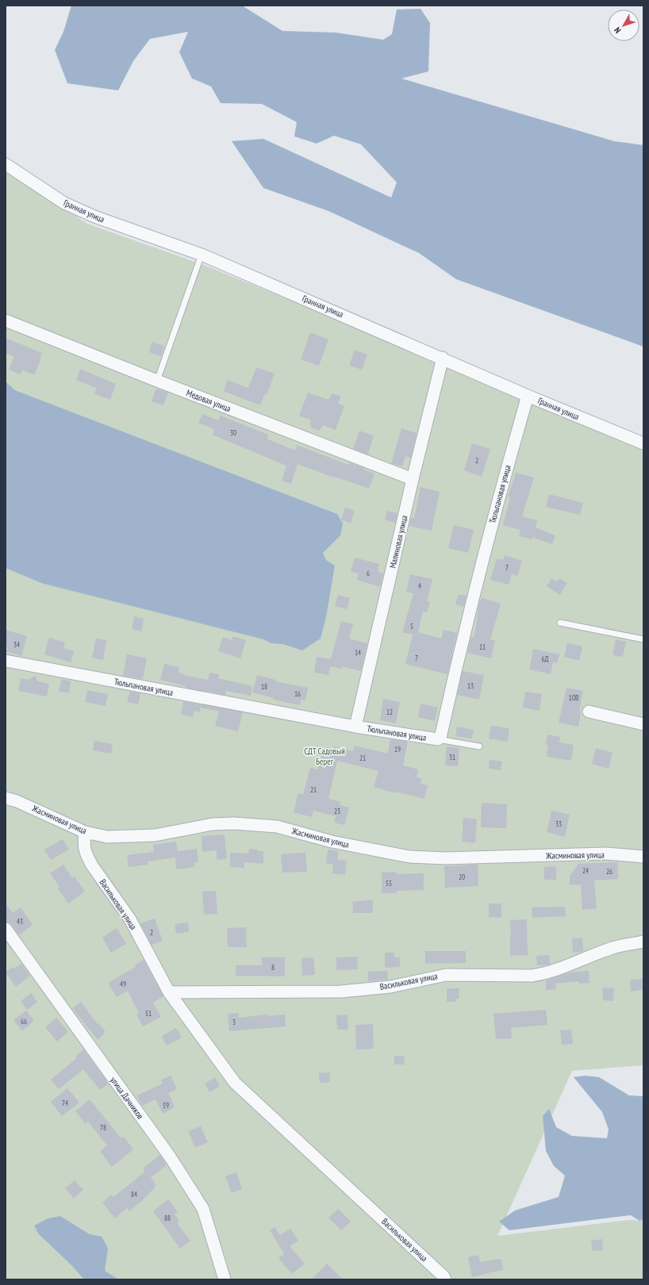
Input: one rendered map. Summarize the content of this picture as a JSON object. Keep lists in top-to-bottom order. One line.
{"streets":{"street":["Гранная улица","Медовая улица","Тюльпановая улица","Малиновая улица","Жасминовая улица","Васильковая улица","улица Дачников"]},"crossings":[["Гранная улица","Тюльпановая улица"],["Гранная улица","Малиновая улица"],["Медовая улица","Малиновая улица"],["Тюльпановая улица","Малиновая улица"],["Жасминовая улица","Васильковая улица"]],"parks":["СДТ Садовый Берег"],"house_numbers":["30","2","7","6","4","5","34","11","14","7","6Д","13","18","16","10В","12","19","31","21","21","23","33","24","26","20","55","43","2","8","49","51","66","3","74","59","78","84","88"],"north":"bottom left"}
